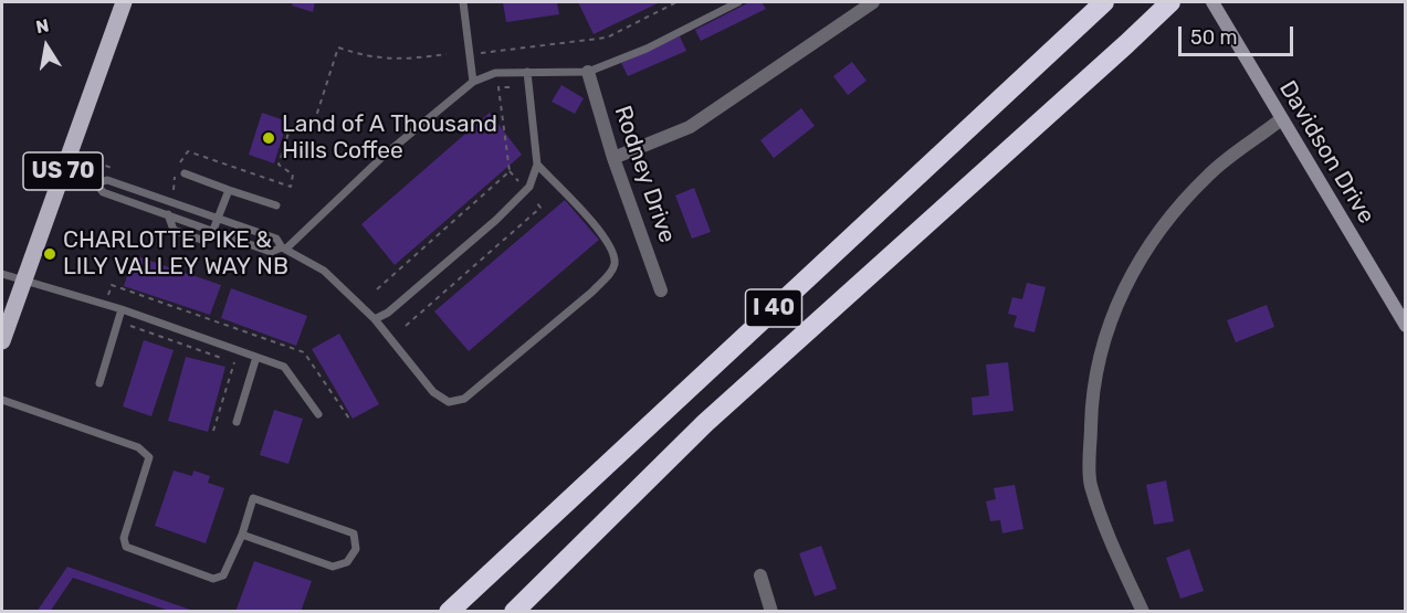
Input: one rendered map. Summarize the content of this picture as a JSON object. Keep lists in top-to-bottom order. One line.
{"streets":{"highway":["I 40"],"main road":["US 70"],"street":["Davidson Drive","Rodney Drive"]},"places":["Land of A Thousand Hills Coffee","CHARLOTTE PIKE & LILY VALLEY WAY NB"],"scale_bar":"50 m","north":"top"}
